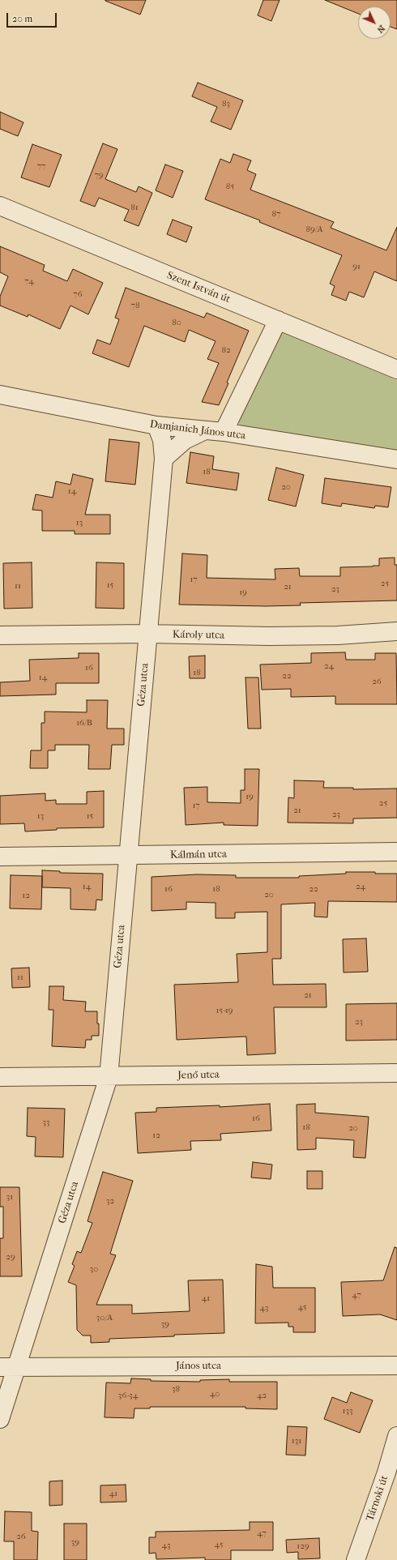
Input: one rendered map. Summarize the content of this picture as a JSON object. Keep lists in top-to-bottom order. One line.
{"streets":{"street":["Szent István út","Damjanich János utca","Károly utca","Géza utca","Kálmán utca","Jenő utca","János utca","Tárnoki út"]},"crossings":[["Damjanich János utca","Géza utca"],["Károly utca","Géza utca"],["Géza utca","Kálmán utca"],["Géza utca","Jenő utca"],["Géza utca","János utca"]],"house_numbers":["83","77","79","85","81","87","89/A","91","74","76","78","80","82","18","20","14","13","17","25","15","11","21","23","19","24","16","18","22","14","26","16/B","19","25","17","21","23","13","15","14","24","16","18","22","20","12","11","21","15-19","23","16","33","18","20","12","31","32","29","30","47","41","45","43","30/A","39","38","40","36-34","42","133","131","41","47","26","39","45","43","129"],"scale_bar":"20 m","north":"bottom right"}
